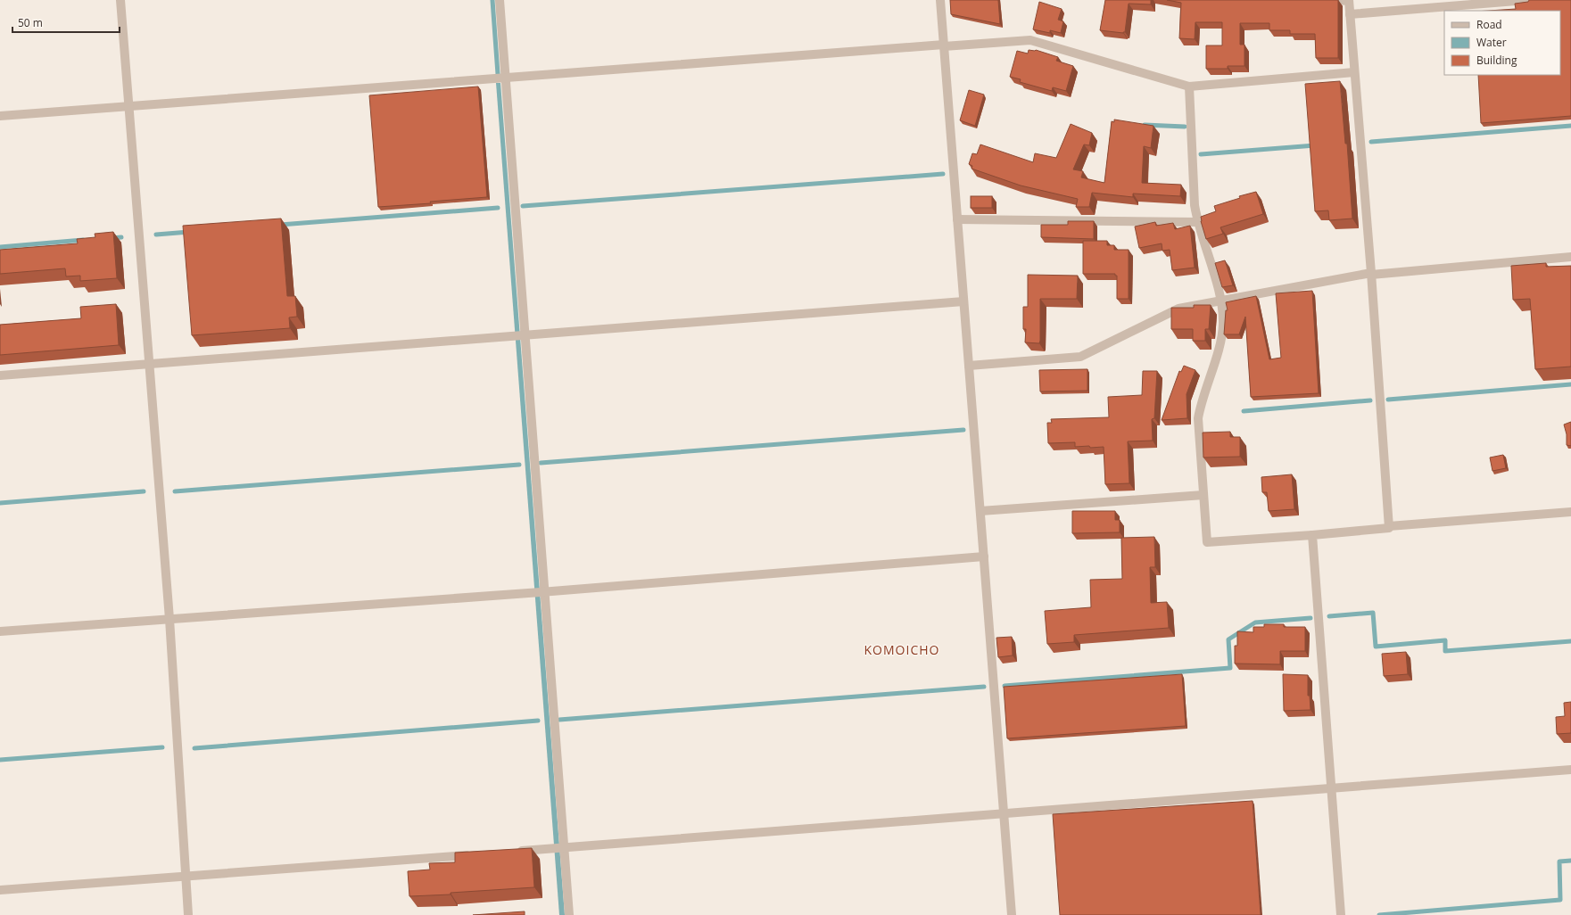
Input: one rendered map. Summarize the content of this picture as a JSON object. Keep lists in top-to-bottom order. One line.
{"districts":["KOMOICHO"],"legend":["Road","Water","Building"],"scale_bar":"50 m"}
